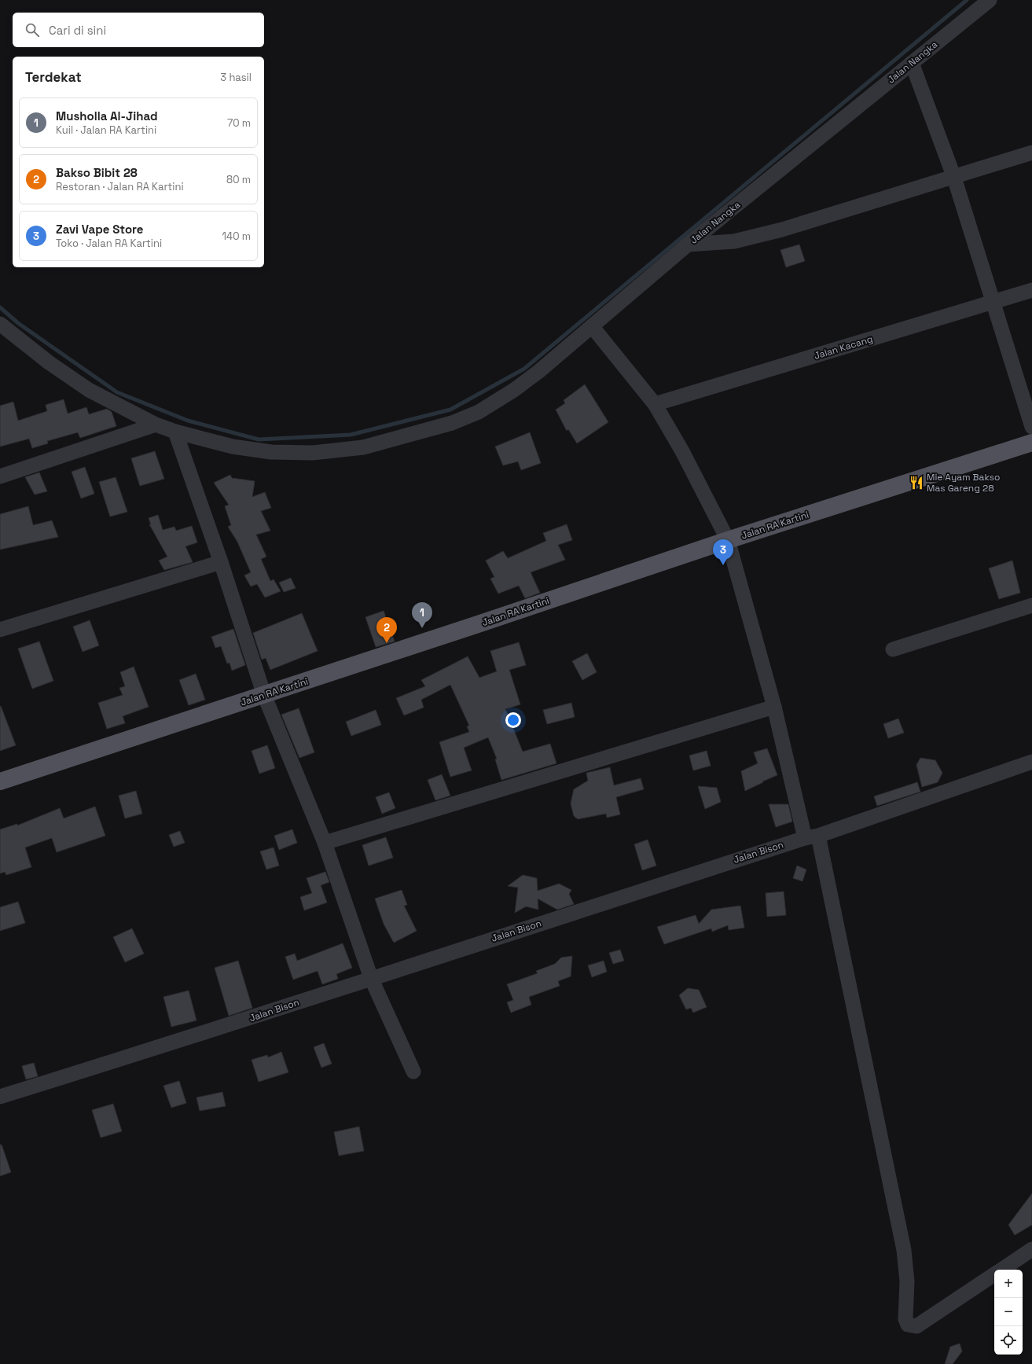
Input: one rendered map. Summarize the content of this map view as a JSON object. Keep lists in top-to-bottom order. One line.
{"streets":{"main road":["Jalan RA Kartini"],"street":["Jalan Nangka","Jalan Kacang","Jalan Bison"]},"places":{"restaurant":["Mie Ayam Bakso Mas Gareng 28"]},"page":{"search":"Cari di sini","heading":["Terdekat","3 hasil"],"list":[{"mark":"1","name":"Musholla Al-Jihad","note":"Kuil · Jalan RA Kartini","value":"70 m"},{"mark":"2","name":"Bakso Bibit 28","note":"Restoran · Jalan RA Kartini","value":"80 m"},{"mark":"3","name":"Zavi Vape Store","note":"Toko · Jalan RA Kartini","value":"140 m"}],"pins":["3","1","2"],"map_buttons":["+","−"]}}
